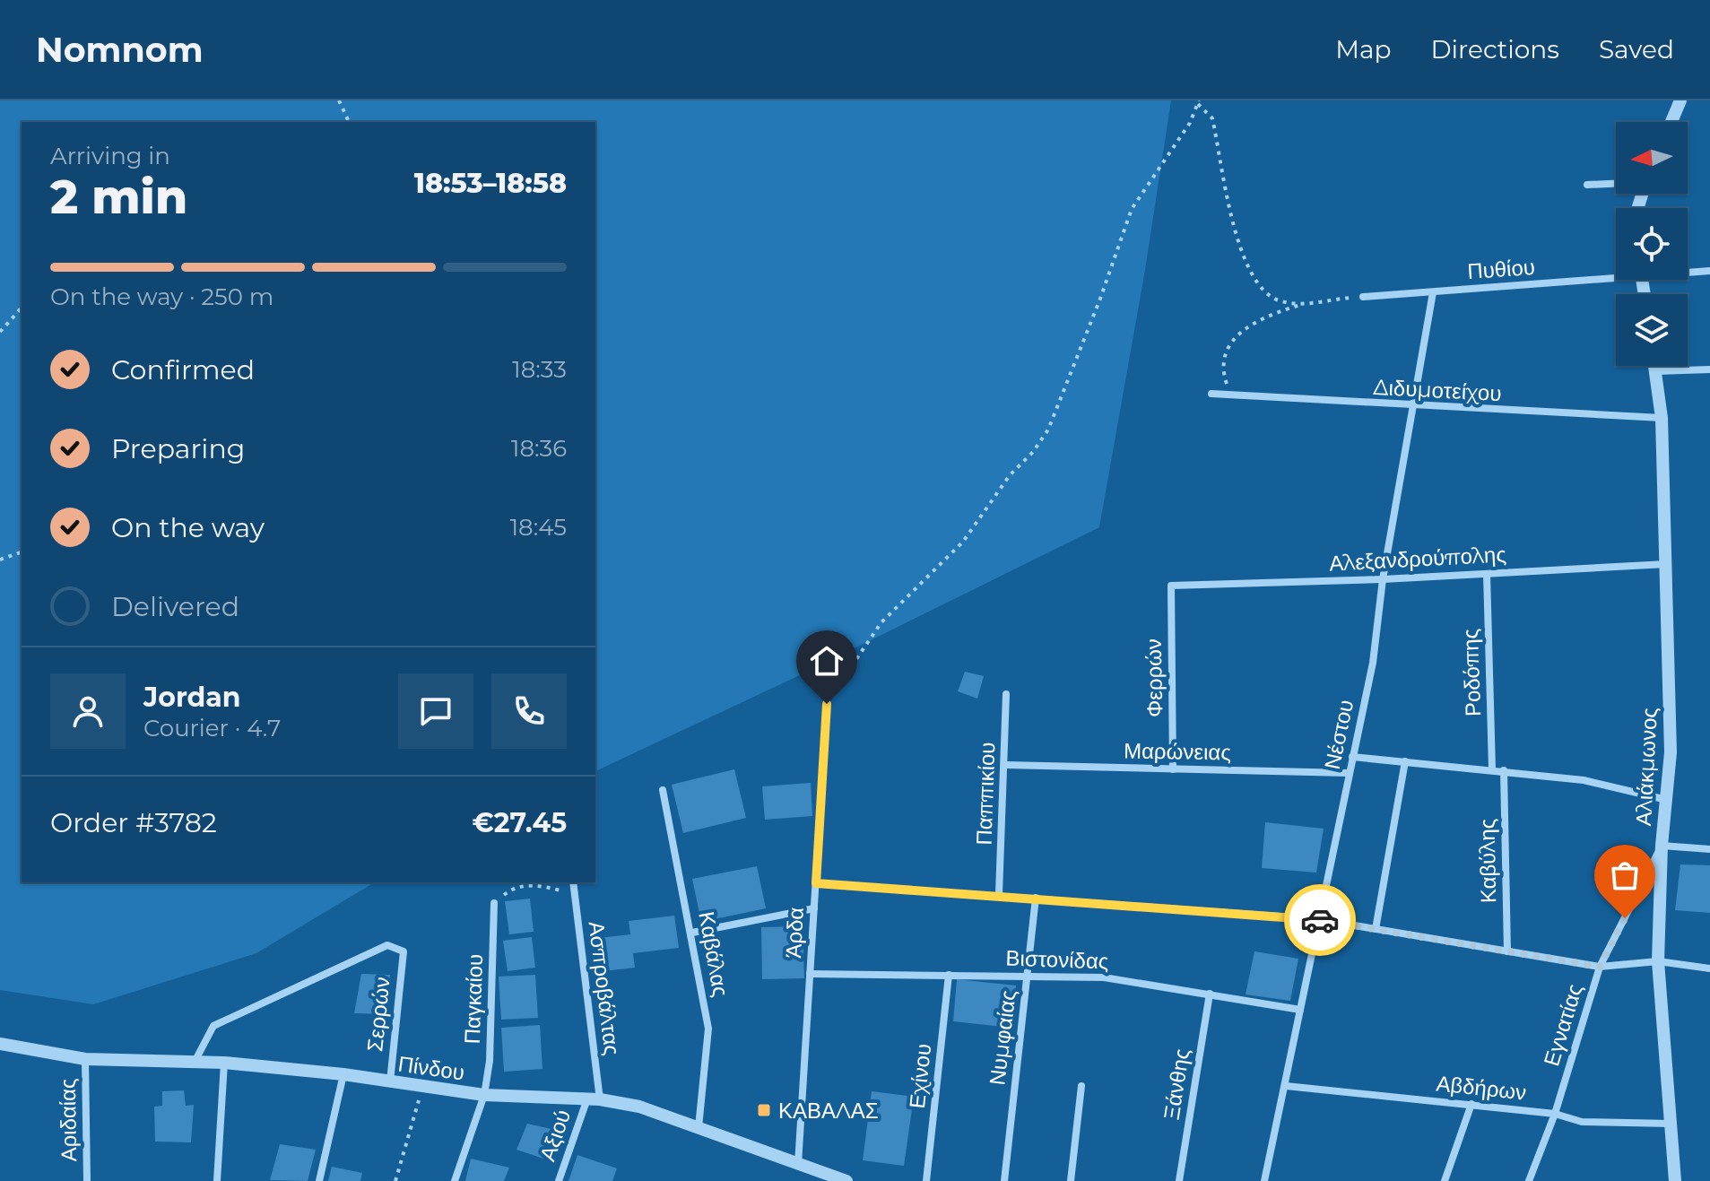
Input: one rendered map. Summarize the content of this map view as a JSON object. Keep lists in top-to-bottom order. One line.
{"streets":{"street":["Πυθίου","Διδυμοτείχου","Αλεξανδρούπολης","Ροδόπης","Φερρών","Νέστου","Μαρώνειας","Αλιάκμωνος","Παππικίου","Καβύλης","Άρδα","Καβάλας","Βιστονίδας","Ασπροβάλτας","Παγκαίου","Σερρών","Εγνατίας","Νυμφαίας","Πίνδου","Εχίνου","Ξάνθης","Αβδήρων","Αριδαίας","Αξιού"]},"crossings":[["Πυθίου","Νέστου"],["Διδυμοτείχου","Νέστου"],["Διδυμοτείχου","Αλιάκμωνος"],["Αλεξανδρούπολης","Ροδόπης"],["Αλεξανδρούπολης","Φερρών"],["Αλεξανδρούπολης","Νέστου"],["Αλεξανδρούπολης","Αλιάκμωνος"],["Φερρών","Μαρώνειας"],["Νέστου","Μαρώνειας"],["Νέστου","Βιστονίδας"],["Νέστου","Αβδήρων"],["Μαρώνειας","Παππικίου"],["Αλιάκμωνος","Εγνατίας"],["Αλιάκμωνος","Αβδήρων"],["Άρδα","Βιστονίδας"],["Άρδα","Πίνδου"],["Καβάλας","Πίνδου"],["Βιστονίδας","Νυμφαίας"],["Βιστονίδας","Εχίνου"],["Βιστονίδας","Ξάνθης"],["Ασπροβάλτας","Πίνδου"],["Παγκαίου","Πίνδου"],["Σερρών","Πίνδου"],["Εγνατίας","Αβδήρων"],["Πίνδου","Αριδαίας"],["Πίνδου","Αξιού"]],"places":{"transit":["ΚΑΒΑΛΑΣ"]},"north":"left","page":{"header":"Nomnom","nav":["Map","Directions","Saved"],"heading":["2 min","Arriving in","18:53–18:58"],"panel":["Jordan","Courier · 4.7","Order #3782","€27.45"],"bar":"On the way · 250 m","list":[["Confirmed","18:33"],["Preparing","18:36"],["On the way","18:45"],"Delivered"]}}
